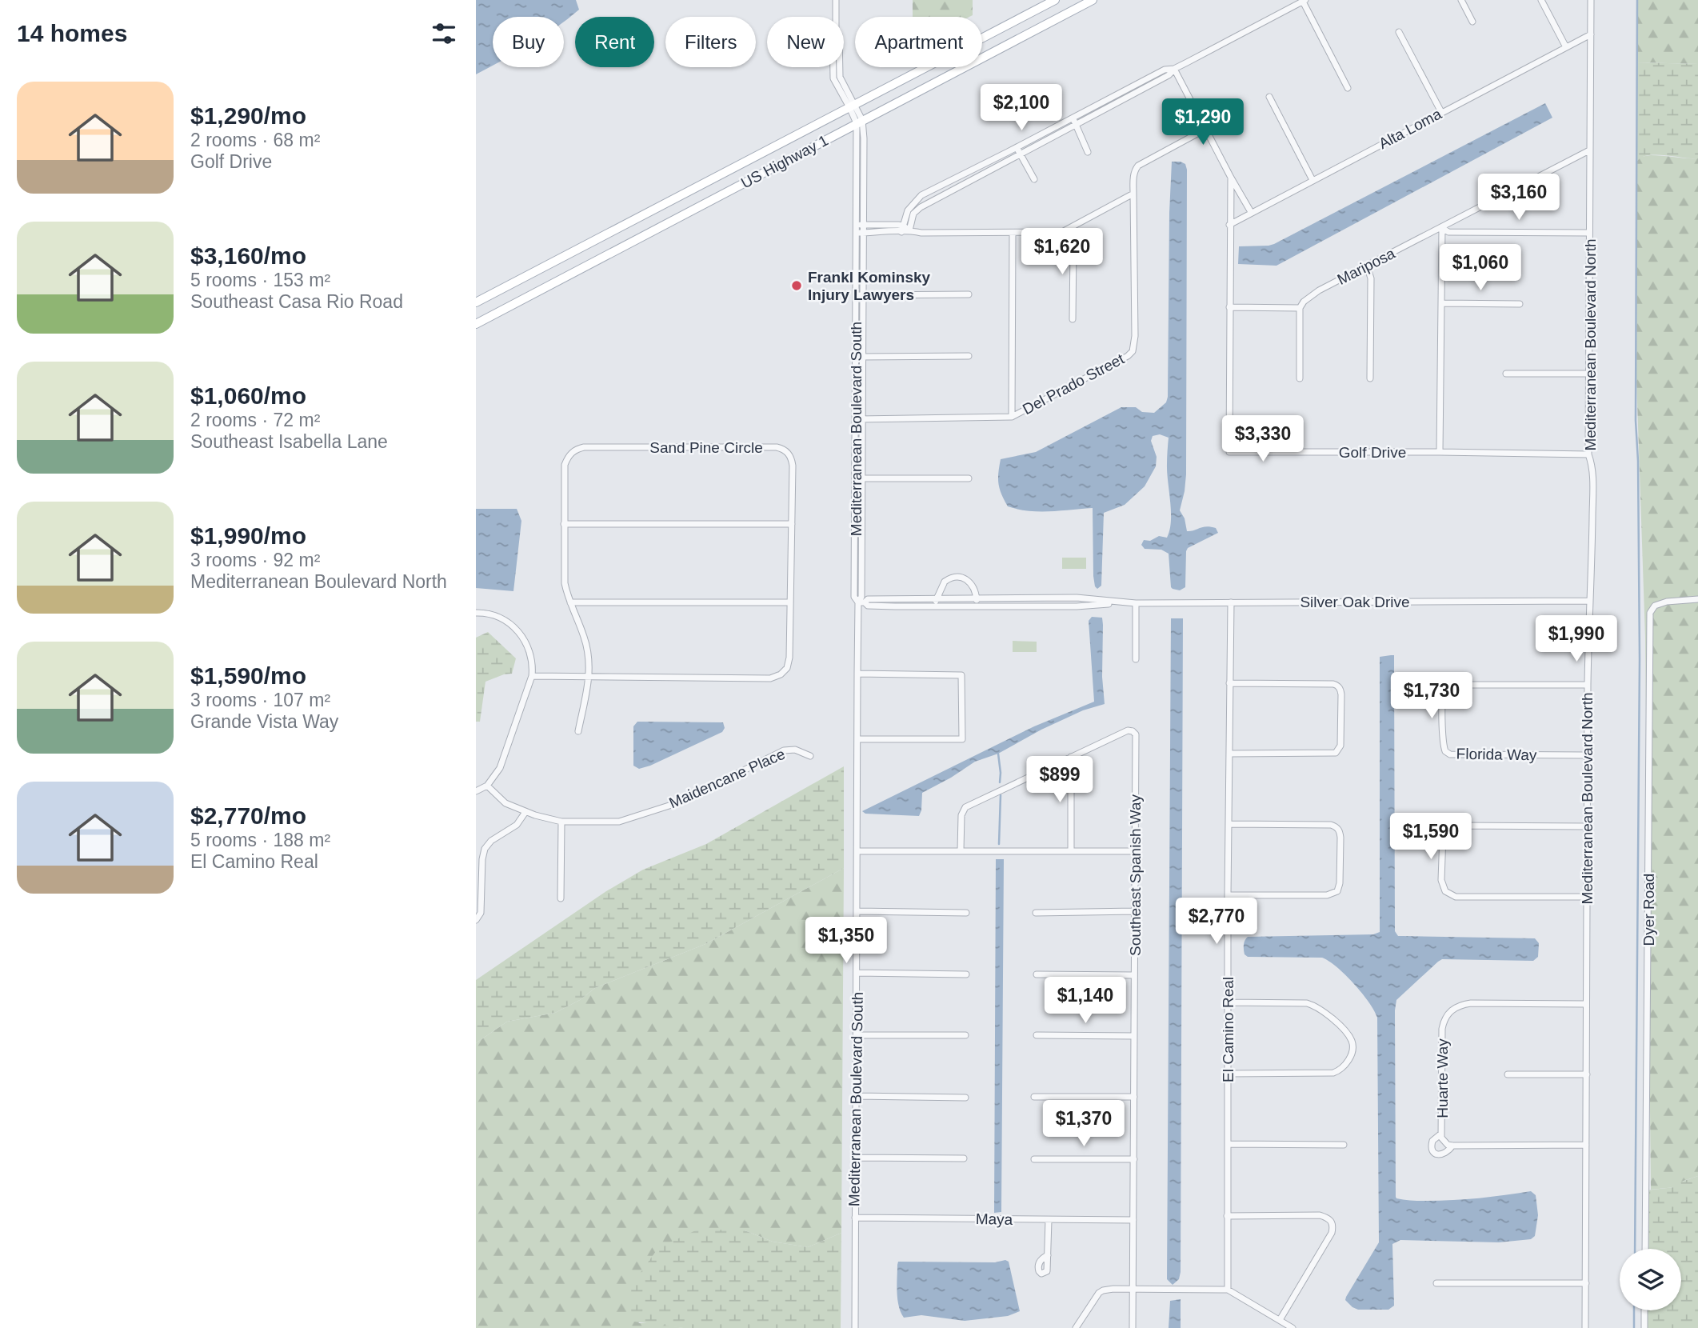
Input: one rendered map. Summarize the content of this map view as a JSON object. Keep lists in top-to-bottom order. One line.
{"streets":{"main road":["US Highway 1"],"street":["Alta Loma","Mariposa","Mediterranean Boulevard North","Del Prado Street","Mediterranean Boulevard South","Sand Pine Circle","Golf Drive","Silver Oak Drive","Florida Way","Maidencane Place","Southeast Spanish Way","Dyer Road","El Camino Real","Huarte Way","Maya"]},"crossings":[["Alta Loma","Mediterranean Boulevard North"],["Alta Loma","Golf Drive"],["US Highway 1","Mediterranean Boulevard South"],["Mariposa","Mediterranean Boulevard North"],["Mediterranean Boulevard North","Golf Drive"],["Mediterranean Boulevard North","Silver Oak Drive"],["Mediterranean Boulevard North","Florida Way"],["Mediterranean Boulevard North","Huarte Way"],["Del Prado Street","Mediterranean Boulevard South"],["Mediterranean Boulevard South","Silver Oak Drive"],["Mediterranean Boulevard South","Maya"],["Silver Oak Drive","El Camino Real"],["Southeast Spanish Way","Maya"]],"places":["Frankl Kominsky Injury Lawyers"],"page":{"heading":"14 homes","chip":["Buy","Rent","Filters","New","Apartment"],"list":[{"name":"$1,290/mo","note":"2 rooms · 68 m² · Golf Drive"},{"name":"$3,160/mo","note":"5 rooms · 153 m² · Southeast Casa Rio Road"},{"name":"$1,060/mo","note":"2 rooms · 72 m² · Southeast Isabella Lane"},{"name":"$1,990/mo","note":"3 rooms · 92 m² · Mediterranean Boulevard North"},{"name":"$1,590/mo","note":"3 rooms · 107 m² · Grande Vista Way"},{"name":"$2,770/mo","note":"5 rooms · 188 m² · El Camino Real"}],"price":["$2,100","$1,290","$3,160","$1,620","$1,060","$3,330","$1,990","$1,730","$899","$1,590","$2,770","$1,350","$1,140","$1,370"]}}
